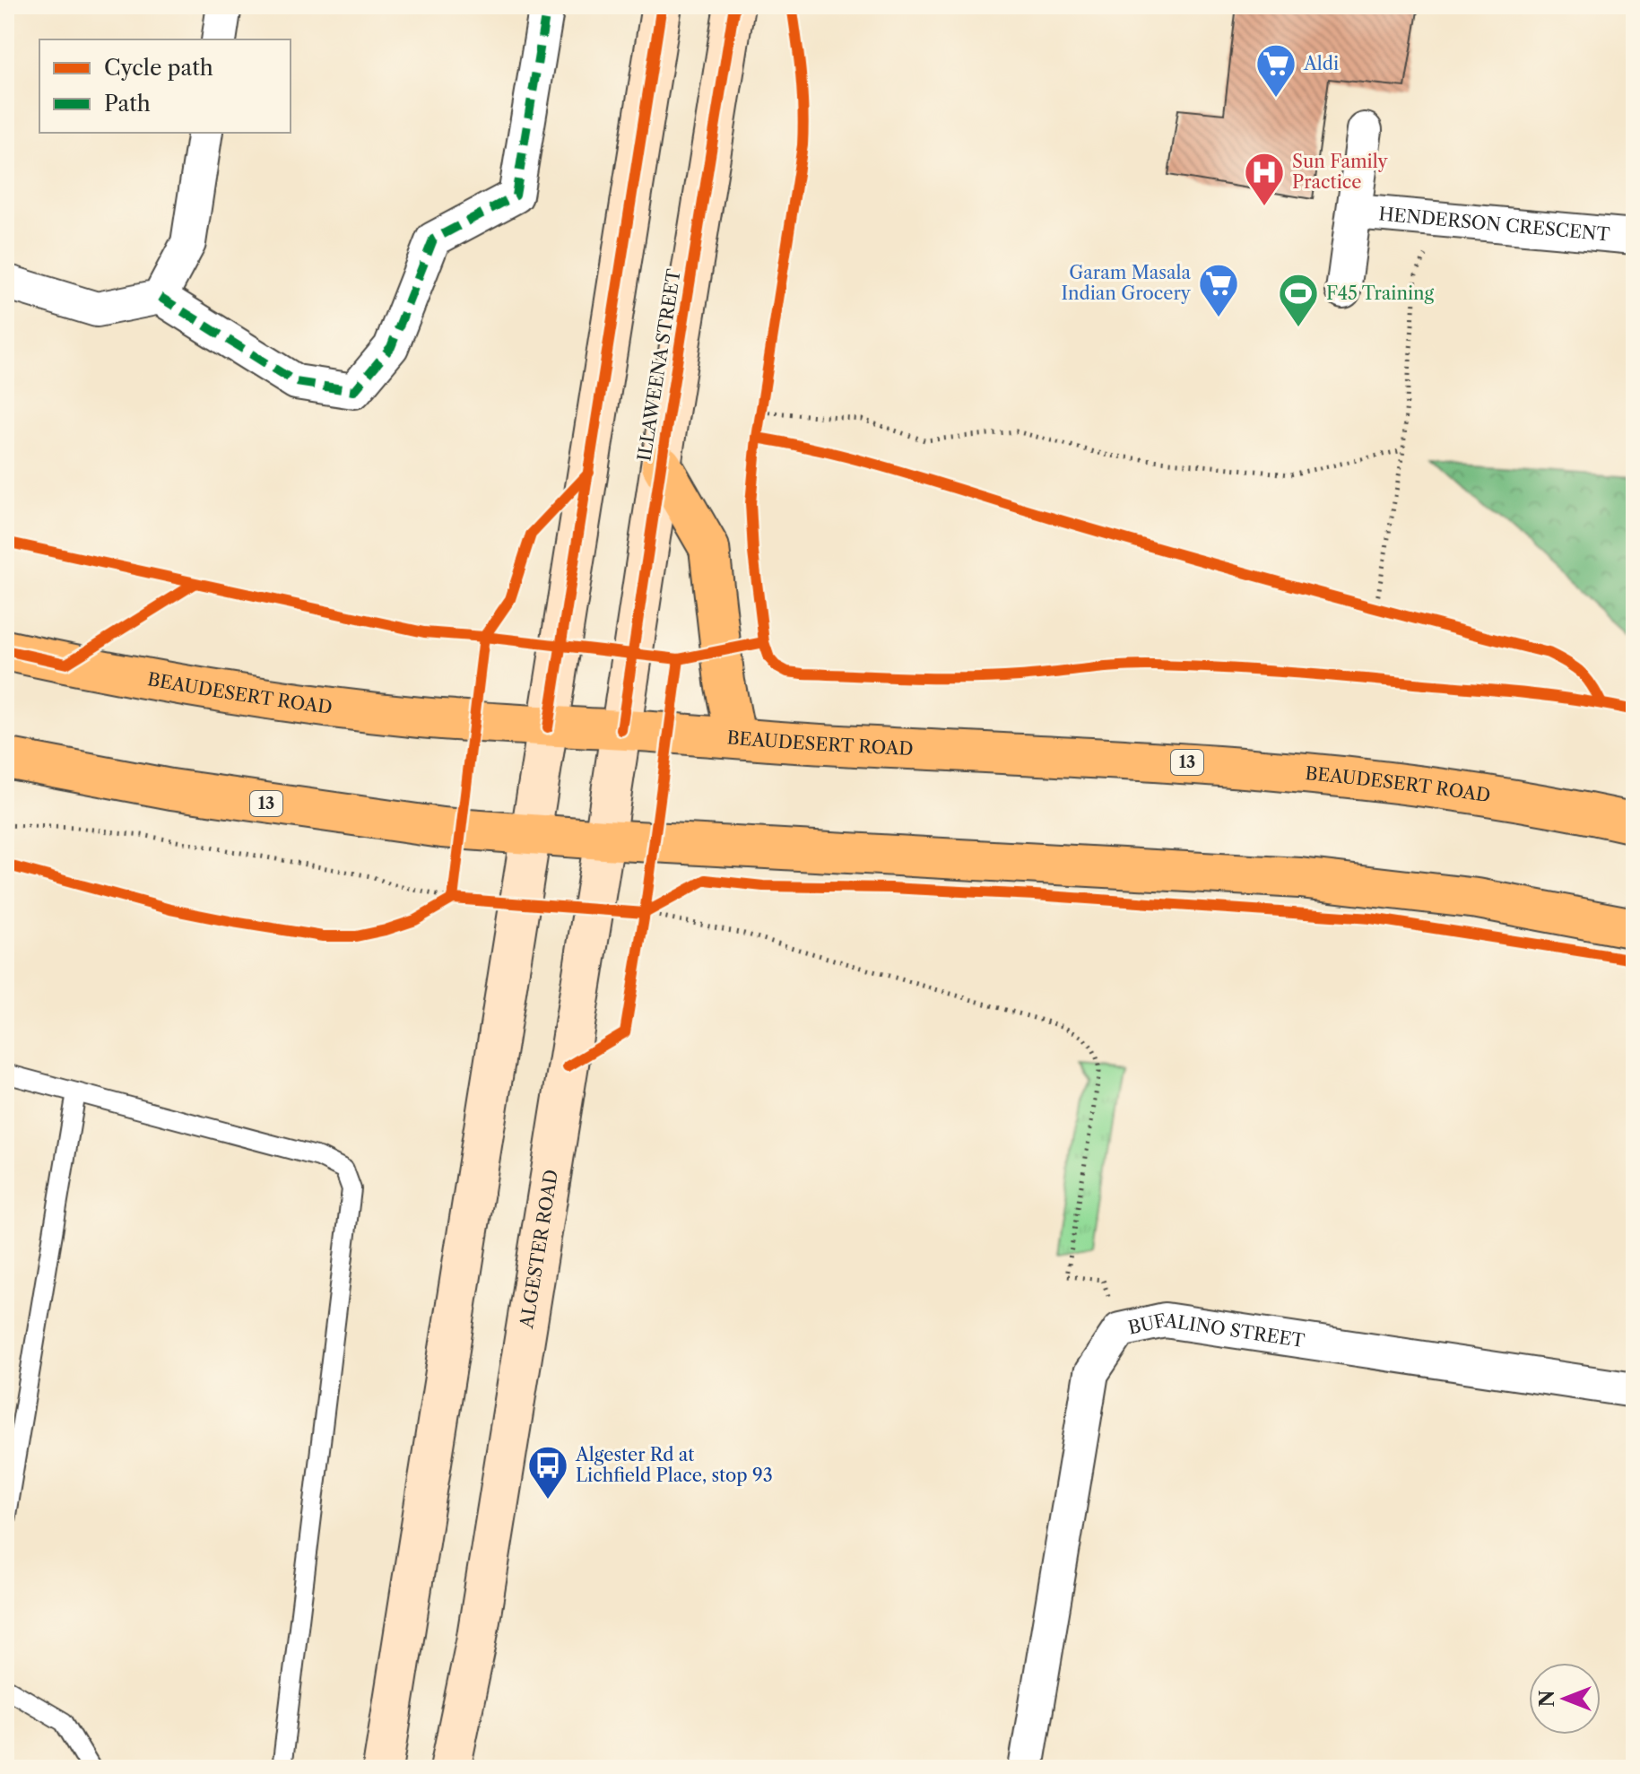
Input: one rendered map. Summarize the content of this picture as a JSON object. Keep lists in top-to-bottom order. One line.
{"streets":{"highway":["BEAUDESERT ROAD","13"],"main road":["ILLAWEENA STREET","ALGESTER ROAD"],"street":["HENDERSON CRESCENT","BUFALINO STREET"]},"crossings":[["ILLAWEENA STREET","BEAUDESERT ROAD"],["ILLAWEENA STREET","ALGESTER ROAD"],["BEAUDESERT ROAD","ALGESTER ROAD"],["13","ALGESTER ROAD"]],"places":{"supermarket":["Aldi","Garam Masala Indian Grocery"],"hospital":["Sun Family Practice"],"sports":["F45 Training"],"bus stop":["Algester Rd at Lichfield Place, stop 93"]},"legend":["Cycle path","Path"],"north":"left"}
